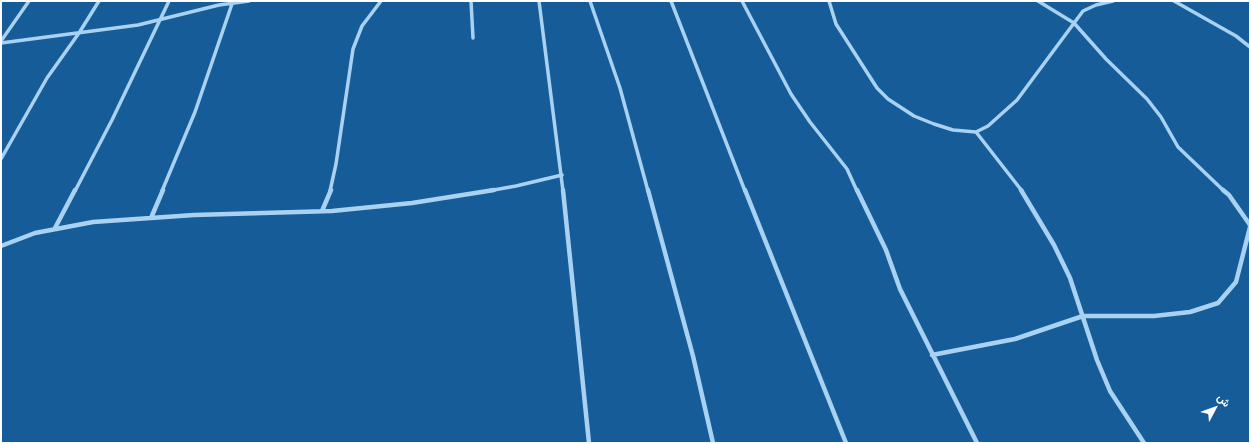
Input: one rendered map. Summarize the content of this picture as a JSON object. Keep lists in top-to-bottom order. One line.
{"north":"top right"}
